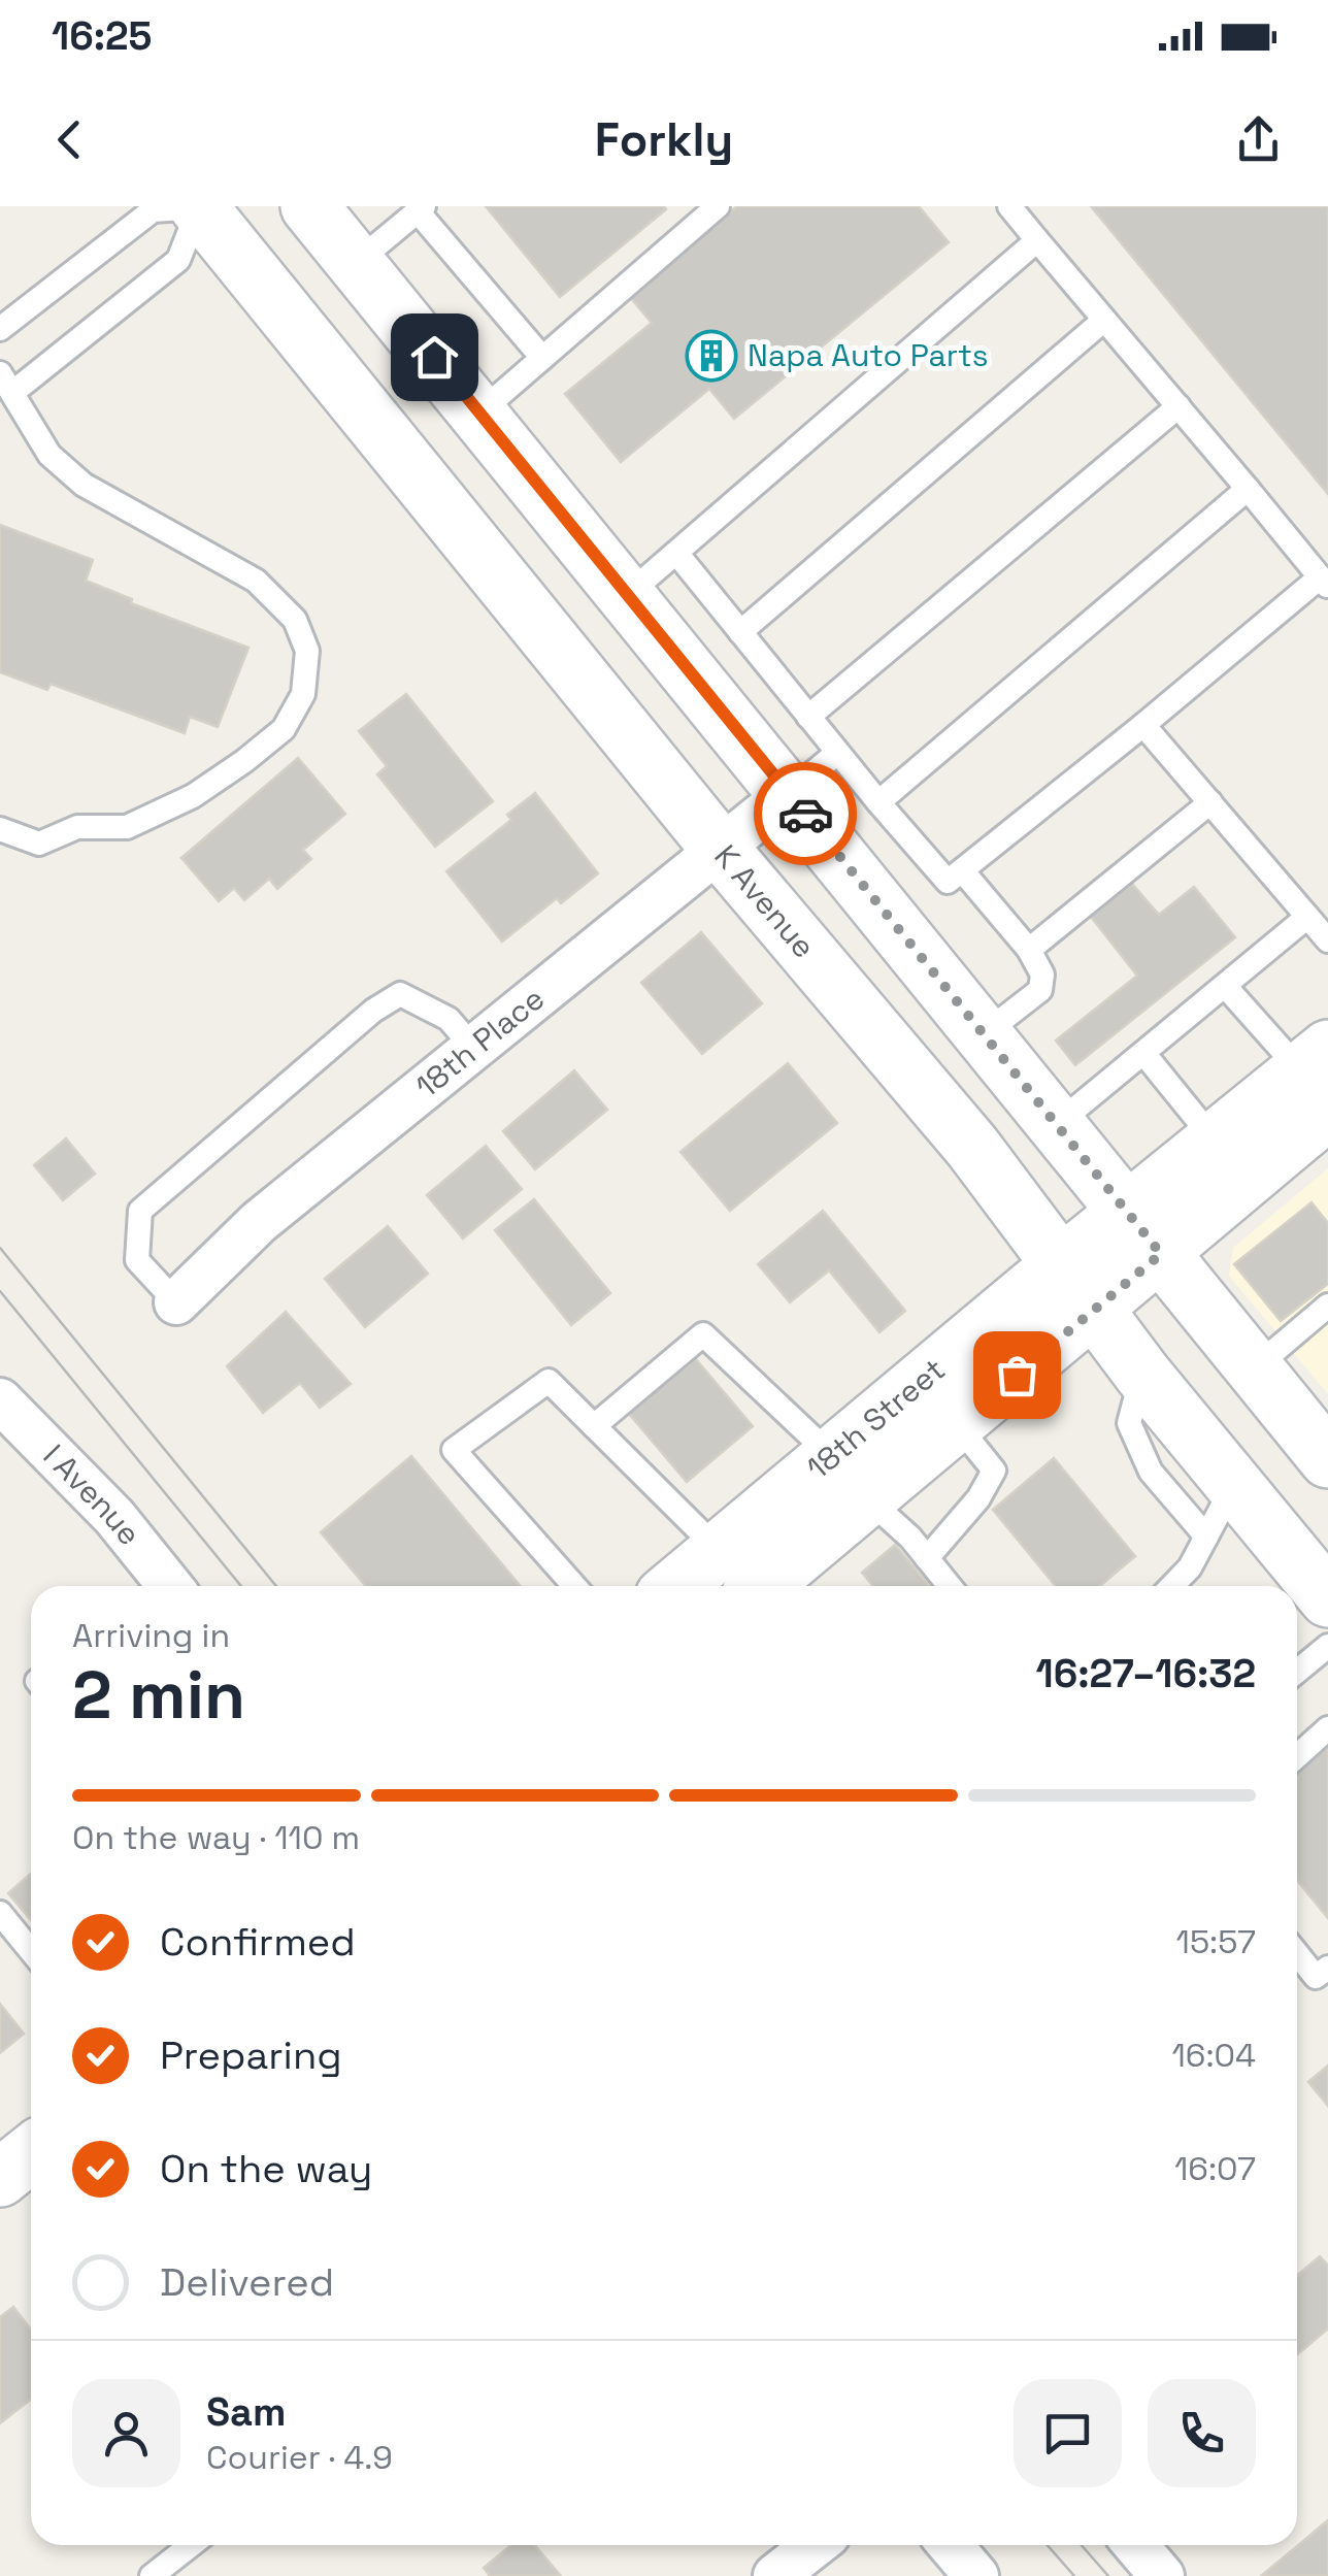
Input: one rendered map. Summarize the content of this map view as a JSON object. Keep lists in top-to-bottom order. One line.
{"streets":{"main road":["K Avenue","18th Street"],"street":["18th Place","I Avenue"]},"crossings":[["K Avenue","18th Place"],["K Avenue","18th Street"]],"places":{"building":["Napa Auto Parts"]},"page":{"status":"16:25","header":"Forkly","heading":["2 min","Arriving in","16:27–16:32"],"panel":["Sam","Courier · 4.9"],"bar":"On the way · 110 m","list":[["Confirmed","15:57"],["Preparing","16:04"],["On the way","16:07"],"Delivered"]}}
